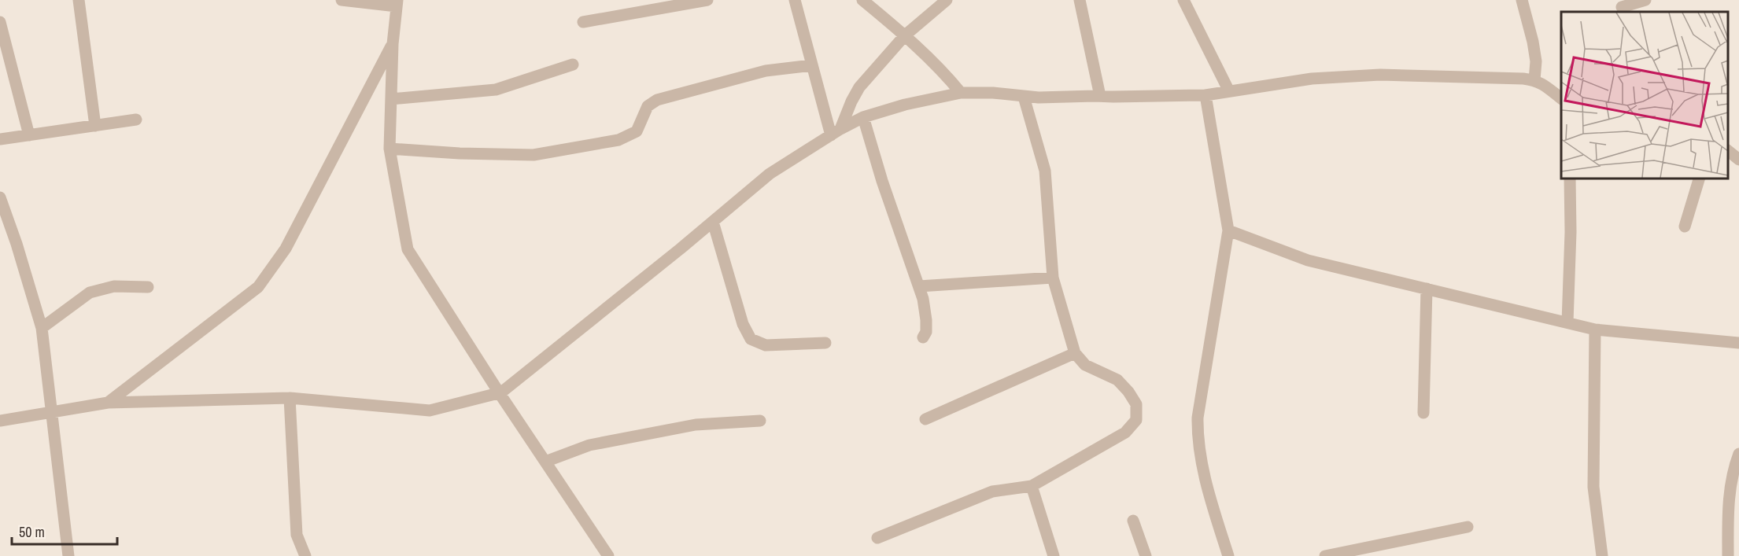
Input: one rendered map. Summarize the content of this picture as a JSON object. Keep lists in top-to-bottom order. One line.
{"scale_bar":"50 m"}
